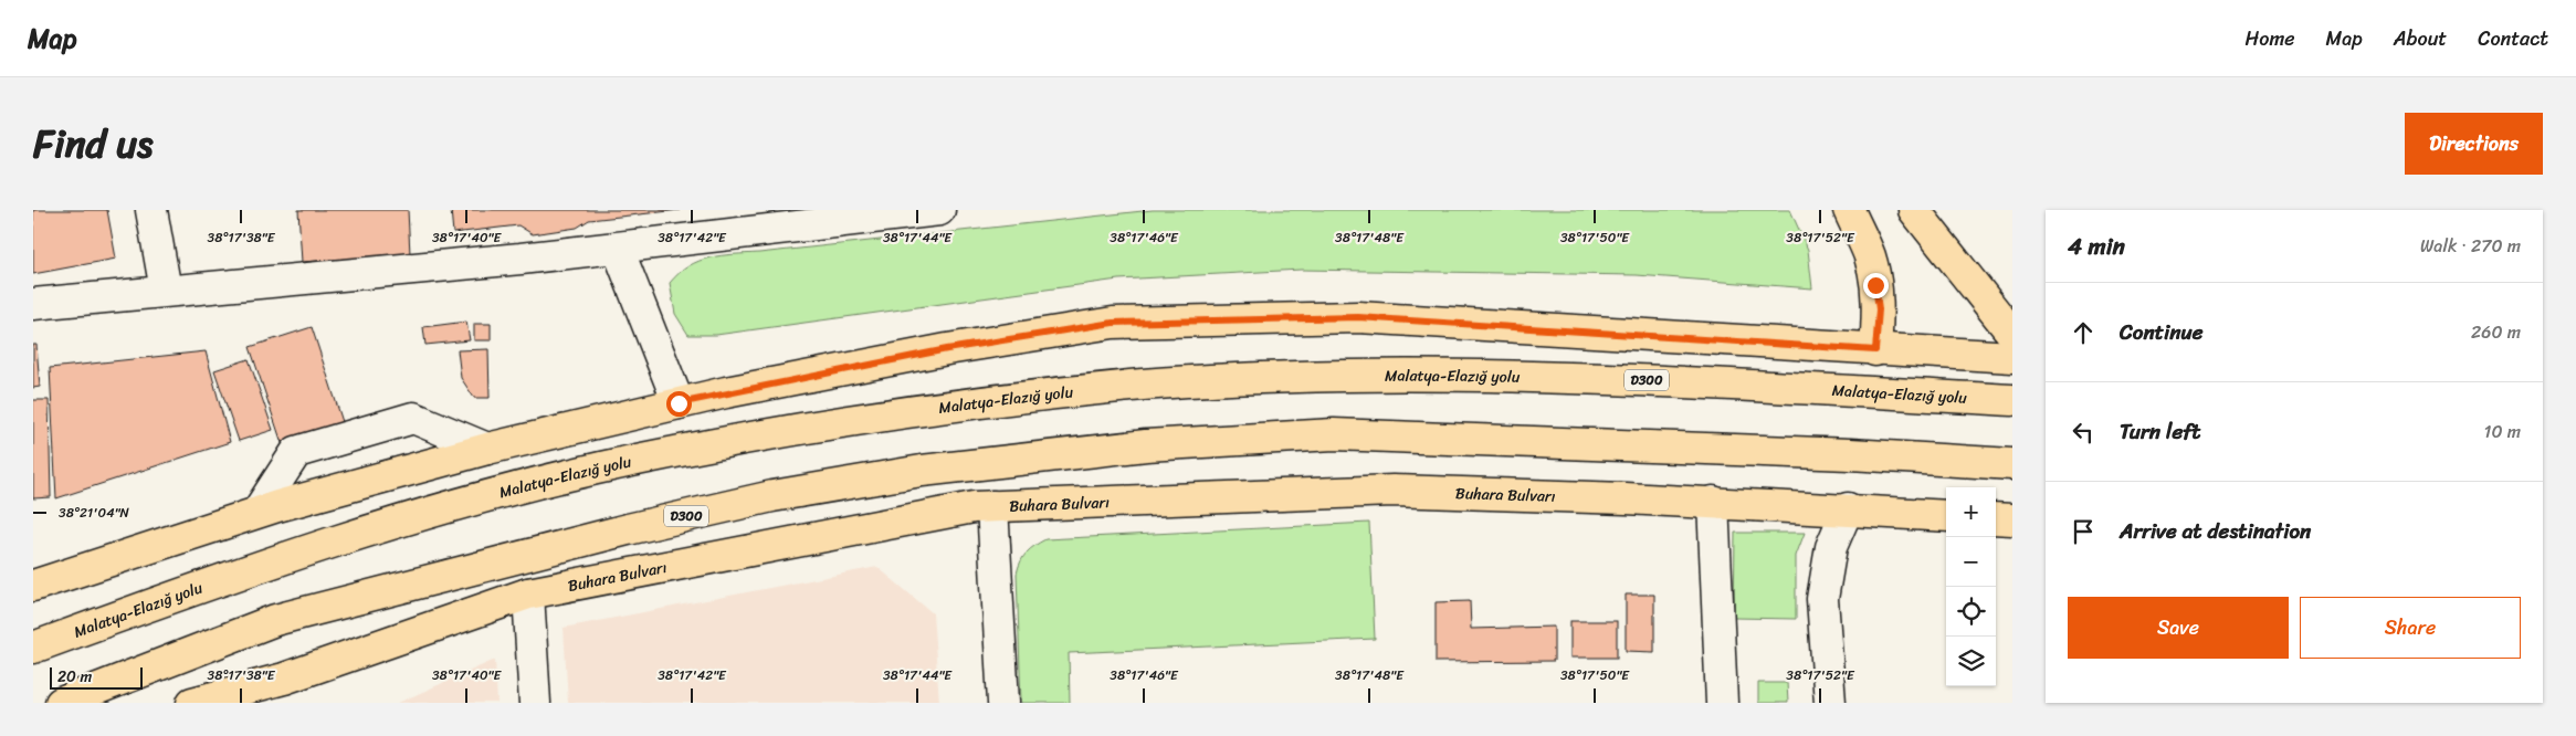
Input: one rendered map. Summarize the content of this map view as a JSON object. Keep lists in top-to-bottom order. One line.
{"streets":{"main road":["Malatya-Elazığ yolu","D300","Buhara Bulvarı"]},"scale_bar":"20 m","page":{"header":"Map","nav":["Home","Map","About","Contact"],"title":"Find us","buttons":["Directions",["Save","Share"]],"heading":["4 min","Walk · 270 m"],"list":[["Continue","260 m"],["Turn left","10 m"],"Arrive at destination"],"map_buttons":["+","−"],"scale":"20 m"},"coordinates":["38°17'38\"E","38°17'40\"E","38°17'42\"E","38°17'44\"E","38°17'46\"E","38°17'48\"E","38°17'50\"E","38°17'52\"E","38°21'04\"N"]}
